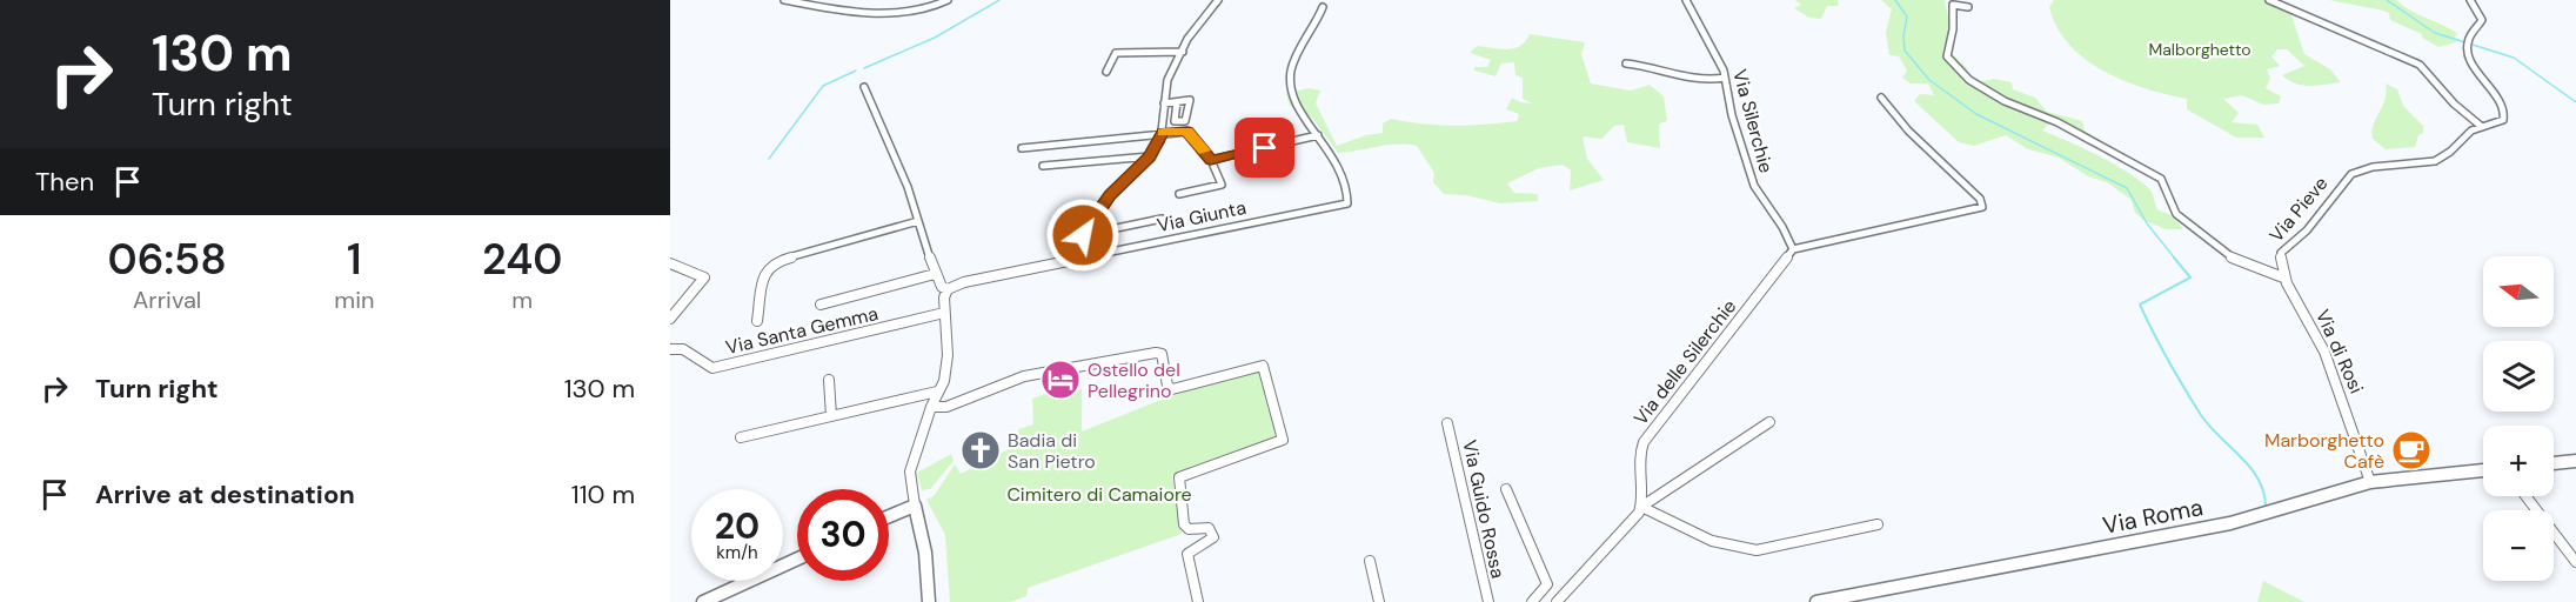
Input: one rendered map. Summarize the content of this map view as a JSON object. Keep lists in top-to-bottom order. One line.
{"streets":{"street":["Via Silerchie","Via Pieve","Via Giunta","Via Santa Gemma","Via di Rosi","Via delle Silerchie","Via Guido Rossa","Via Roma"]},"crossings":[["Via Silerchie","Via delle Silerchie"],["Via Pieve","Via di Rosi"],["Via di Rosi","Via Roma"]],"parks":["Malborghetto","Cimitero di Camaiore"],"places":{"hotel":["Ostello del Pellegrino"],"church":["Badia di San Pietro"],"cafe":["Marborghetto Cafè"]},"north":"left","page":{"turn":["130 m","Turn right"],"then":"Then","eta":["06:58","Arrival","1","min","240","m"],"map_buttons":["+","−"],"list":[{"name":"Turn right","value":"130 m"},{"name":"Arrive at destination","value":"110 m"}],"speed":"20 km/h","limit":"30"}}
